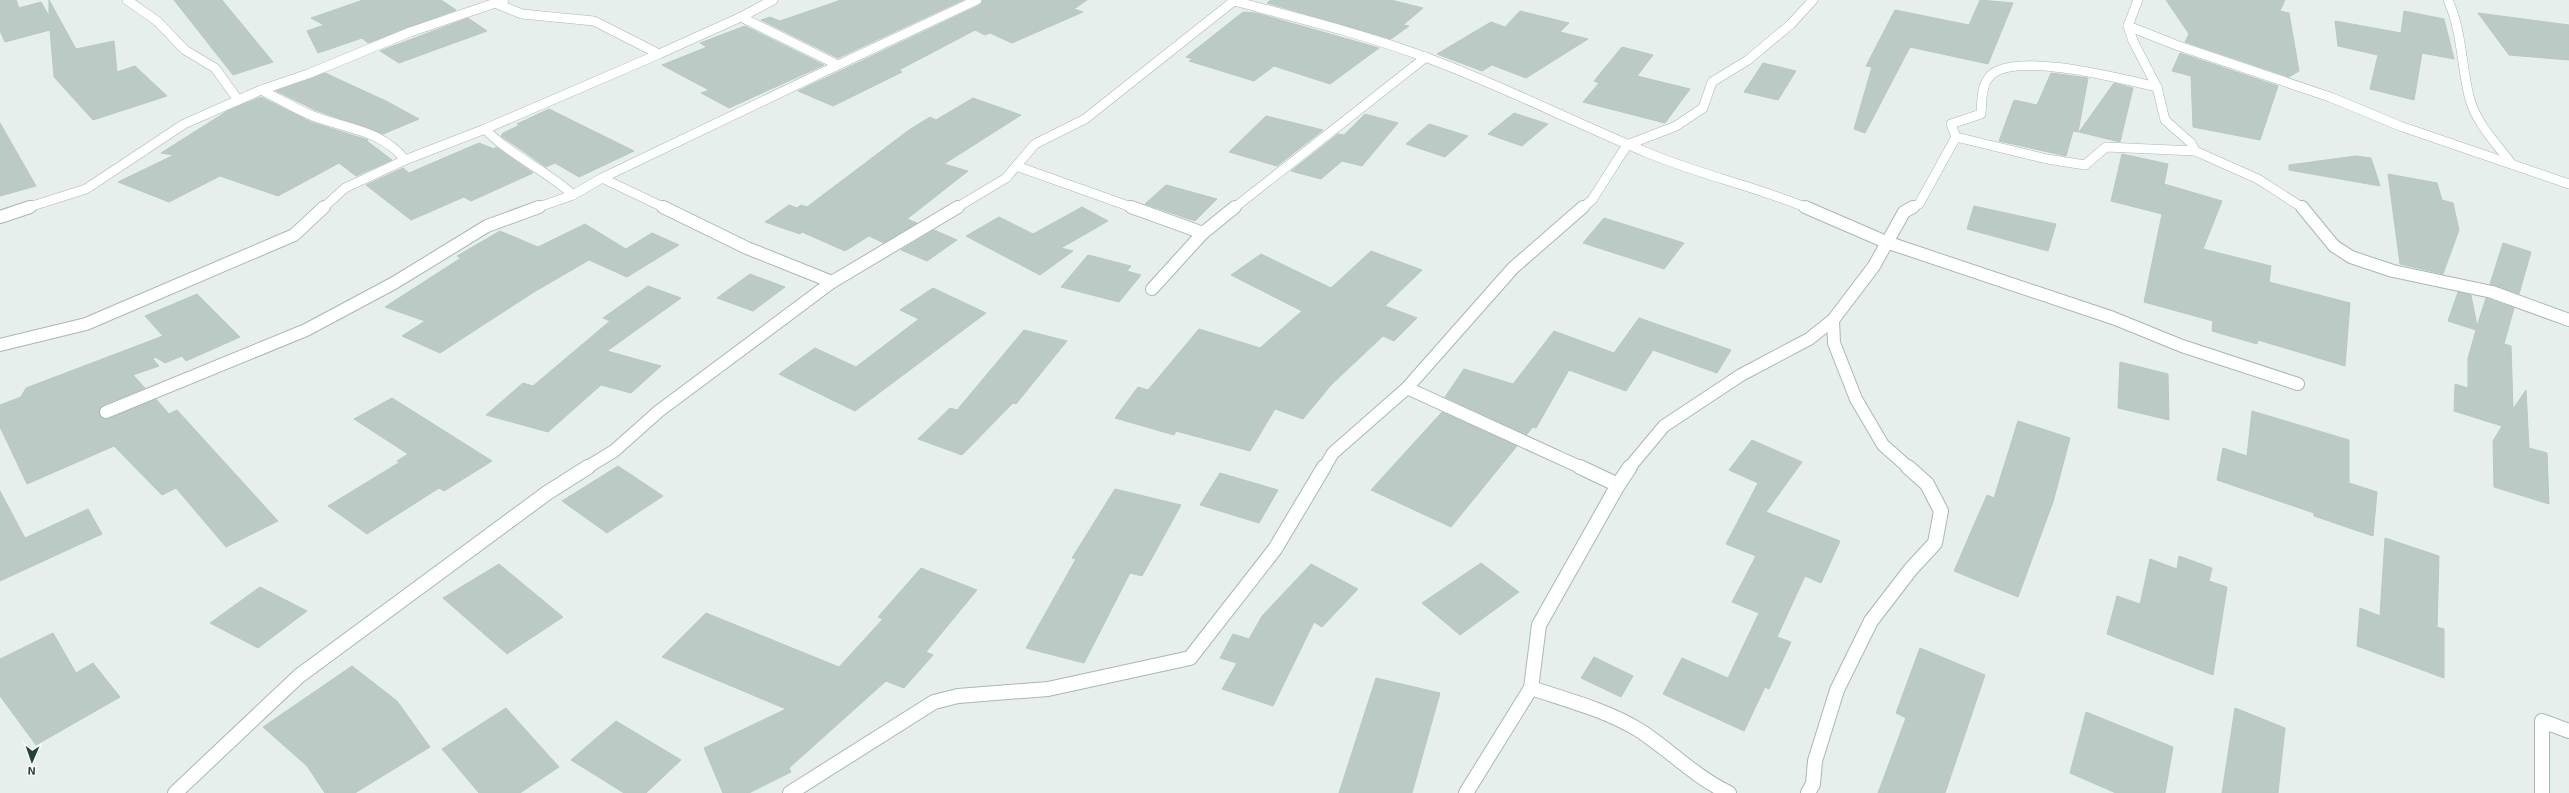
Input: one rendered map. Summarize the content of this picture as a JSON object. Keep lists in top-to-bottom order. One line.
{"north":"bottom"}
